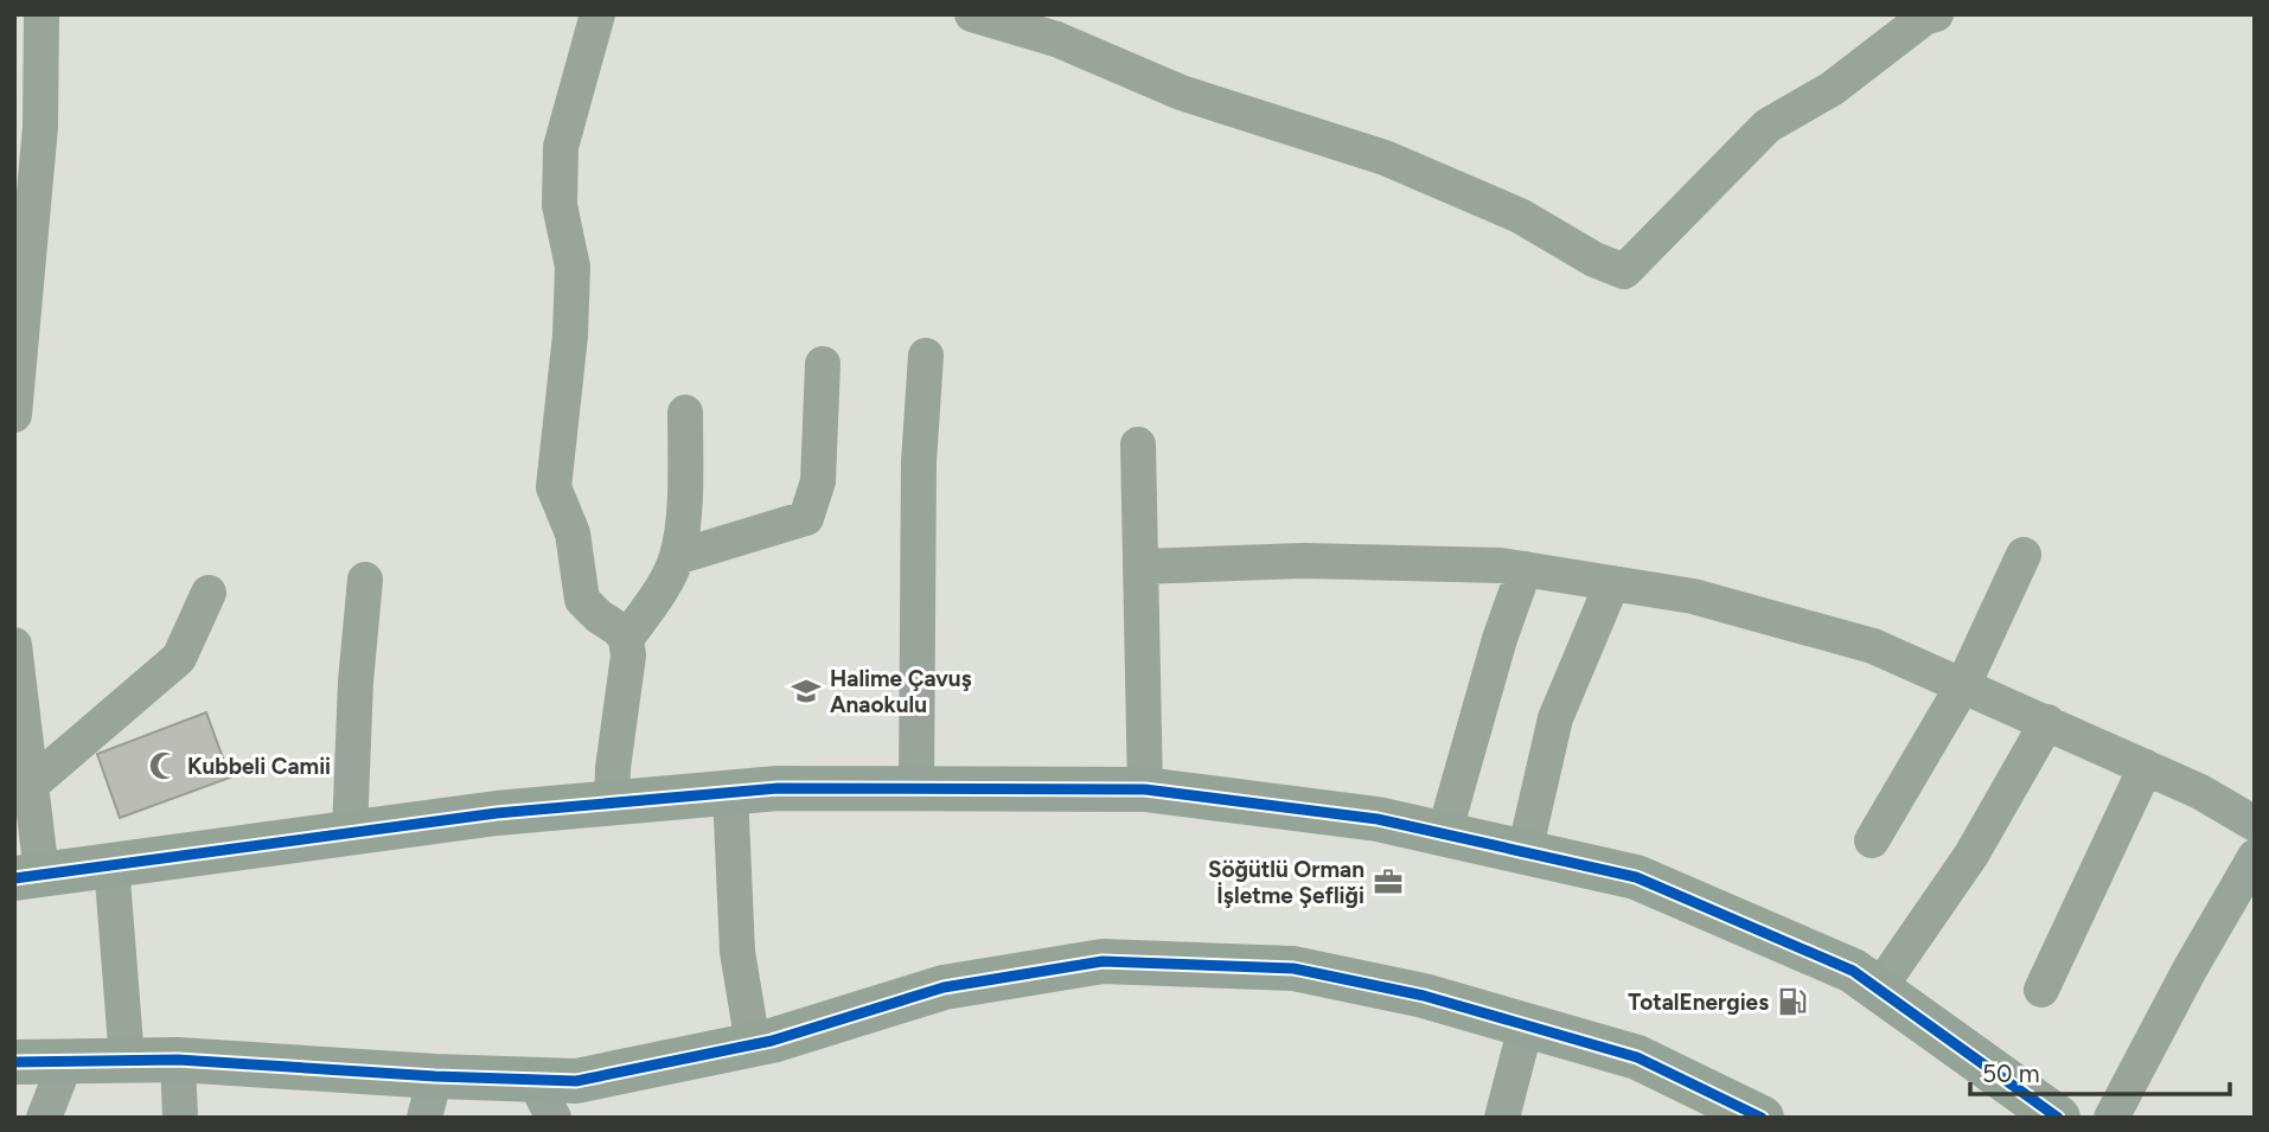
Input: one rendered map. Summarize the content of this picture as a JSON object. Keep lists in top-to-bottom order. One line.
{"places":{"school or university":["Halime Çavuş Anaokulu"],"mosque":["Kubbeli Camii"],"office":["Söğütlü Orman İşletme Şefliği"],"fuel station":["TotalEnergies"]},"scale_bar":"50 m"}
